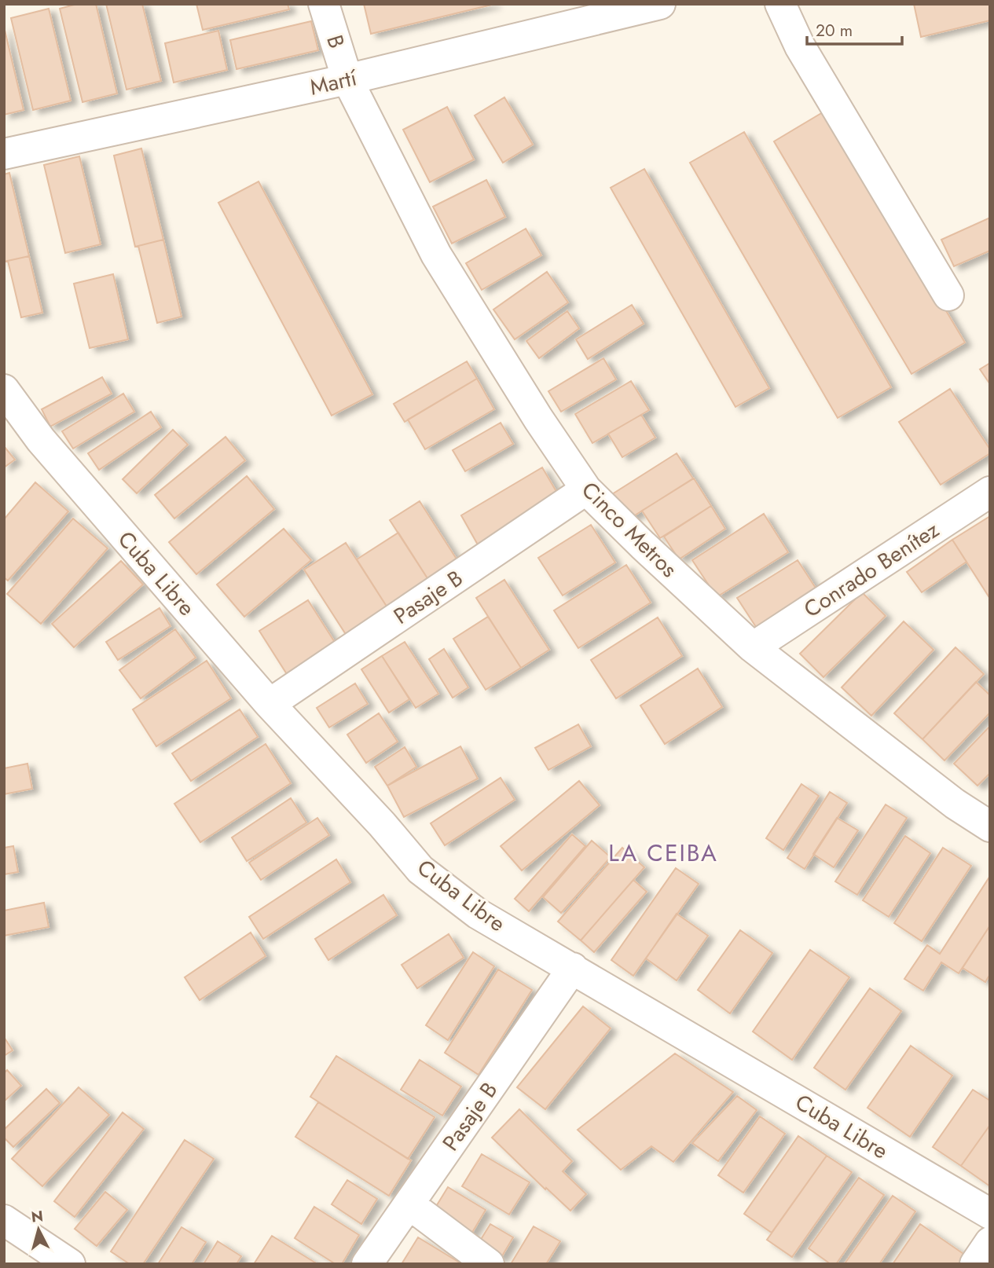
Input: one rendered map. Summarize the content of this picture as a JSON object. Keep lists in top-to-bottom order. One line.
{"streets":{"street":["B","Martí","Cinco Metros","Conrado Benítez","Cuba Libre","Pasaje B"]},"crossings":[["B","Martí"],["B","Cinco Metros"],["Martí","Cinco Metros"],["Cinco Metros","Conrado Benítez"],["Cinco Metros","Pasaje B"],["Cuba Libre","Pasaje B"]],"districts":["LA CEIBA"],"scale_bar":"20 m","north":"top"}
